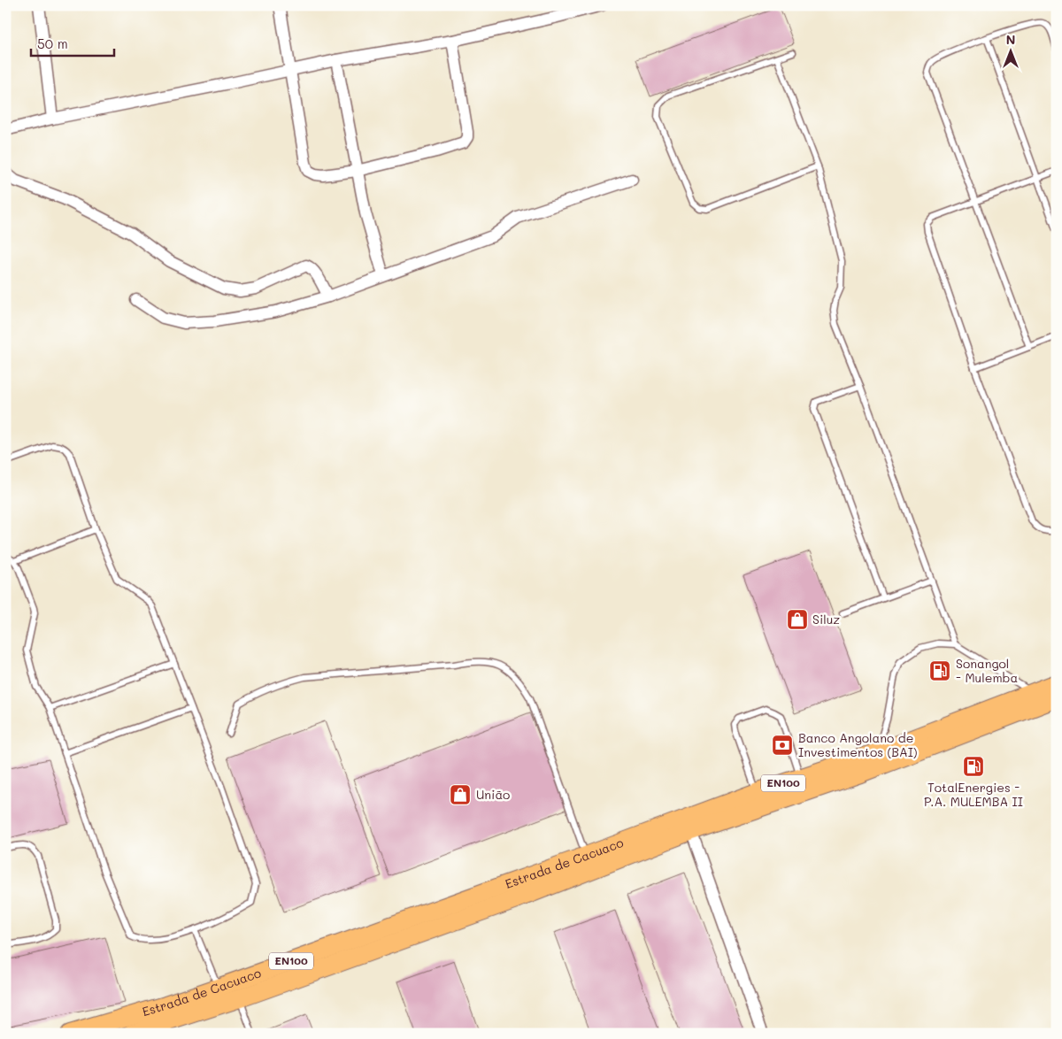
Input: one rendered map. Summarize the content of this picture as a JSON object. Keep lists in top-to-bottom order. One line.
{"streets":{"main road":["EN100","Estrada de Cacuaco"]},"places":{"shop":["Siluz","União"],"fuel station":["Sonangol - Mulemba","TotalEnergies - P.A. MULEMBA II"],"bank":["Banco Angolano de Investimentos (BAI)"]},"scale_bar":"50 m","north":"top"}
